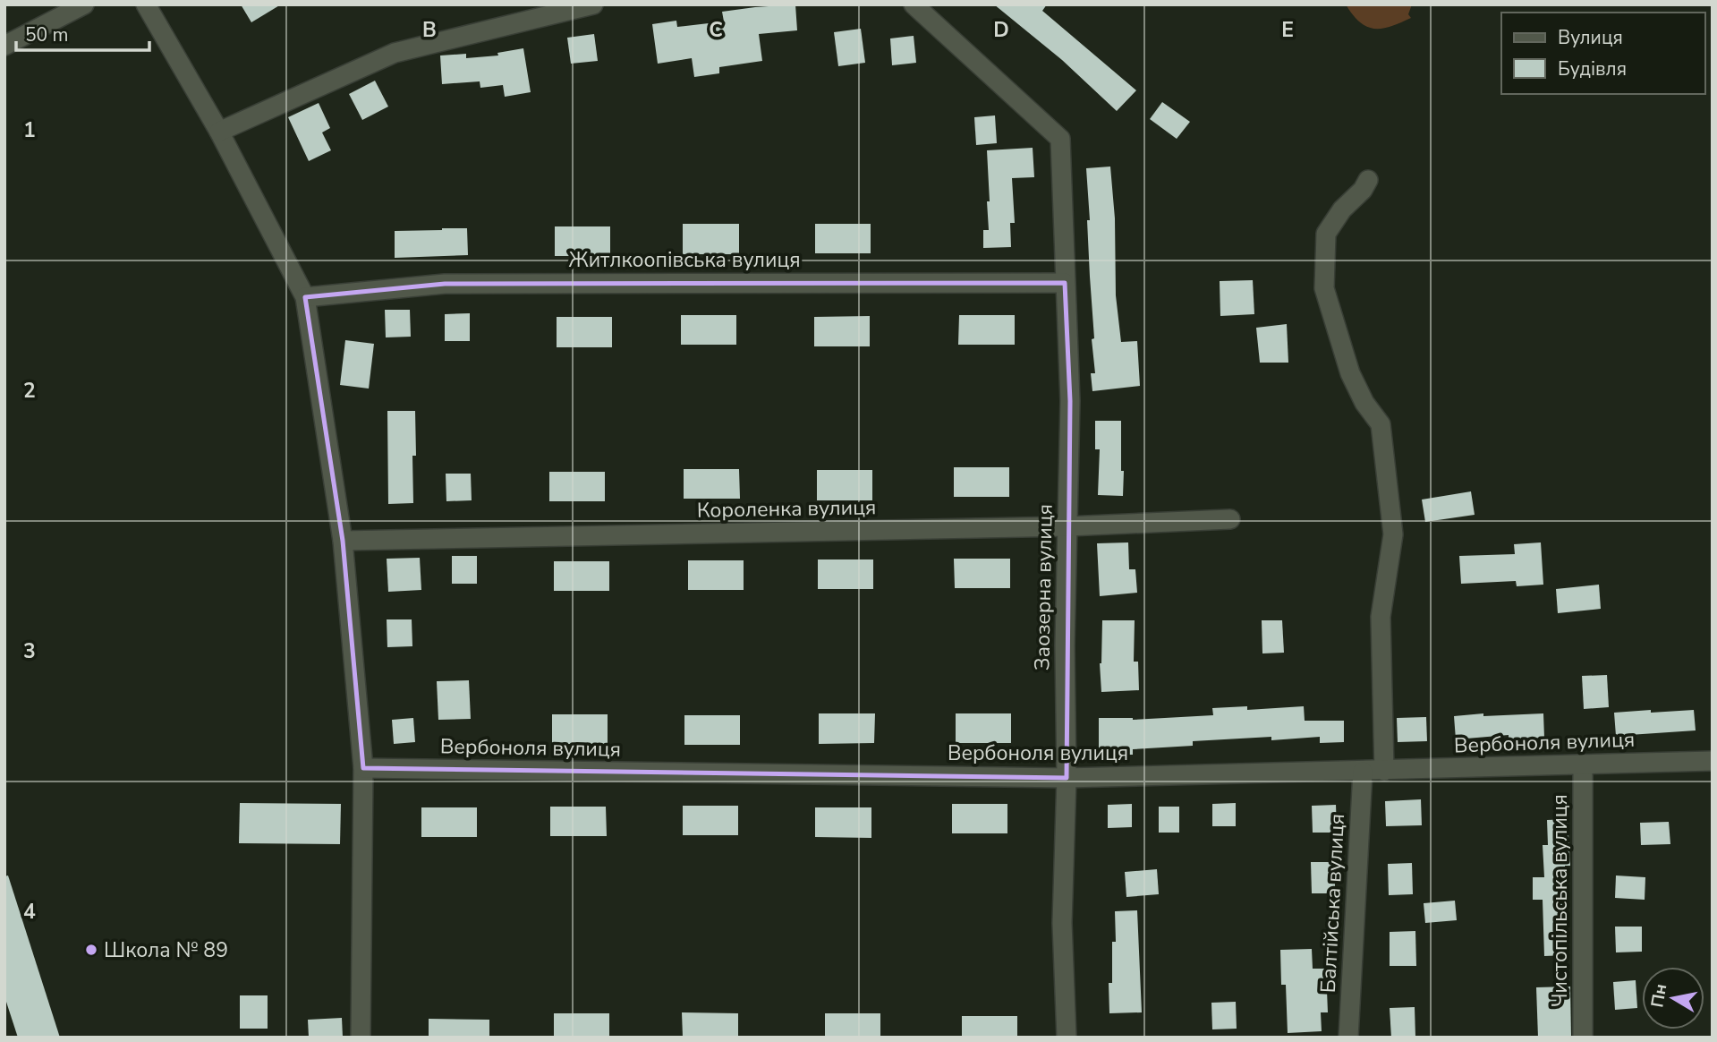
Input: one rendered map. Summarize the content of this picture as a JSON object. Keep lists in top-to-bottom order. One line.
{"streets":{"street":["Житлкоопівська вулиця","Короленка вулиця","Заозерна вулиця","Вербоноля вулиця","Чистопільська вулиця","Балтійська вулиця"]},"crossings":[["Житлкоопівська вулиця","Заозерна вулиця"],["Короленка вулиця","Заозерна вулиця"],["Заозерна вулиця","Вербоноля вулиця"],["Вербоноля вулиця","Чистопільська вулиця"],["Вербоноля вулиця","Балтійська вулиця"]],"places":["Школа № 89"],"legend":["Вулиця","Будівля"],"scale_bar":"50 m","north":"left","grid":{"columns":["B","C","D","E"],"rows":["1","2","3","4"]}}
